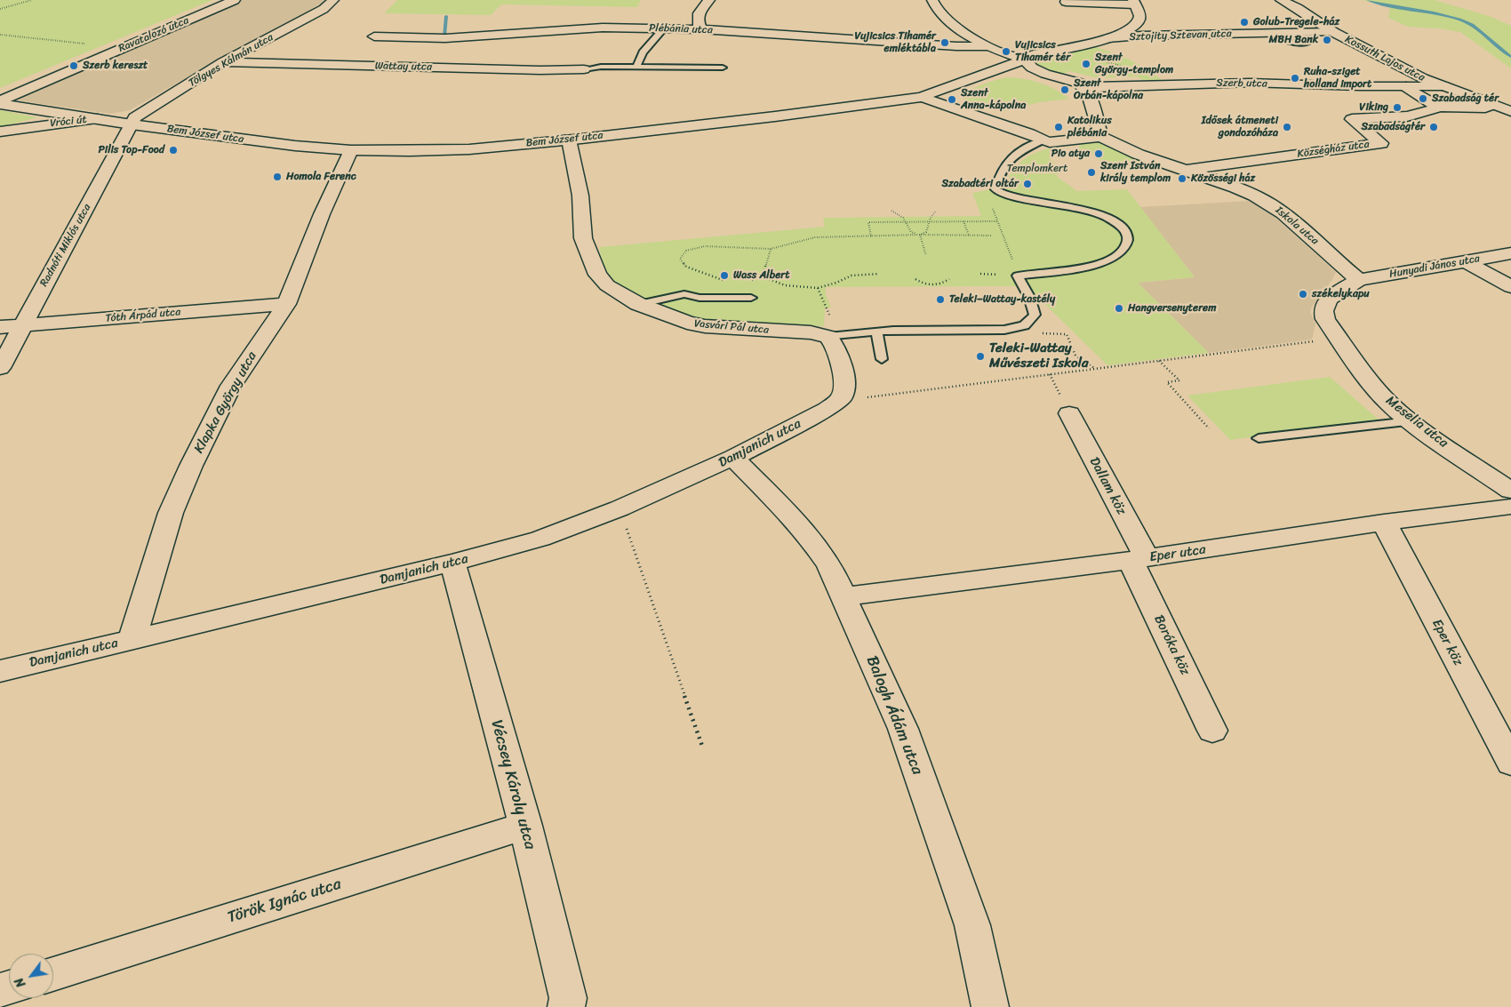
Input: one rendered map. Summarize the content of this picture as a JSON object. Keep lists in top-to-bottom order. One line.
{"streets":{"street":["Plébánia utca","Ravatalozó utca","Sztojity Sztevan utca","Kossuth Lajos utca","Tölgyes Kálmán utca","Wattay utca","Szerb utca","Vróci út","Bem József utca","Községház utca","Iskola utca","Radnóti Miklós utca","Hunyadi János utca","Tóth Árpád utca","Vasvári Pál utca","Klapka György utca","Meselia utca","Damjanich utca","Dallam köz","Eper utca","Eper köz","Boróka köz","Balogh Ádám utca","Vécsey Károly utca","Török Ignác utca"]},"crossings":[["Sztojity Sztevan utca","Kossuth Lajos utca"],["Kossuth Lajos utca","Szerb utca"],["Tölgyes Kálmán utca","Wattay utca"],["Tölgyes Kálmán utca","Bem József utca"],["Tölgyes Kálmán utca","Radnóti Miklós utca"],["Vróci út","Bem József utca"],["Bem József utca","Radnóti Miklós utca"],["Bem József utca","Vasvári Pál utca"],["Bem József utca","Klapka György utca"],["Községház utca","Iskola utca"],["Iskola utca","Hunyadi János utca"],["Iskola utca","Meselia utca"],["Radnóti Miklós utca","Tóth Árpád utca"],["Hunyadi János utca","Meselia utca"],["Tóth Árpád utca","Klapka György utca"],["Klapka György utca","Damjanich utca"],["Damjanich utca","Balogh Ádám utca"],["Damjanich utca","Vécsey Károly utca"],["Dallam köz","Eper utca"],["Dallam köz","Boróka köz"],["Eper utca","Eper köz"],["Eper utca","Boróka köz"],["Eper utca","Balogh Ádám utca"],["Vécsey Károly utca","Török Ignác utca"]],"parks":["Templomkert"],"places":["Golub-Tregele-ház","MBH Bank","Vujicsics Tihamér emléktábla","Vujicsics Tihamér tér","Szent György-templom","Szerb kereszt","Ruha-sziget holland import","Szent Orbán-kápolna","Szabadság tér","Szent Anna-kápolna","Viking","Katolikus plébánia","Idősek átmeneti gondozóháza","Szabadságtér","Pilis Top-Food","Pio atya","Szent István király templom","Homola Ferenc","Közösségi ház","Szabadtéri oltár","Wass Albert","székelykapu","Teleki–Wattay-kastély","Hangversenyterem","Teleki-Wattay Művészeti Iskola"],"north":"bottom left"}
